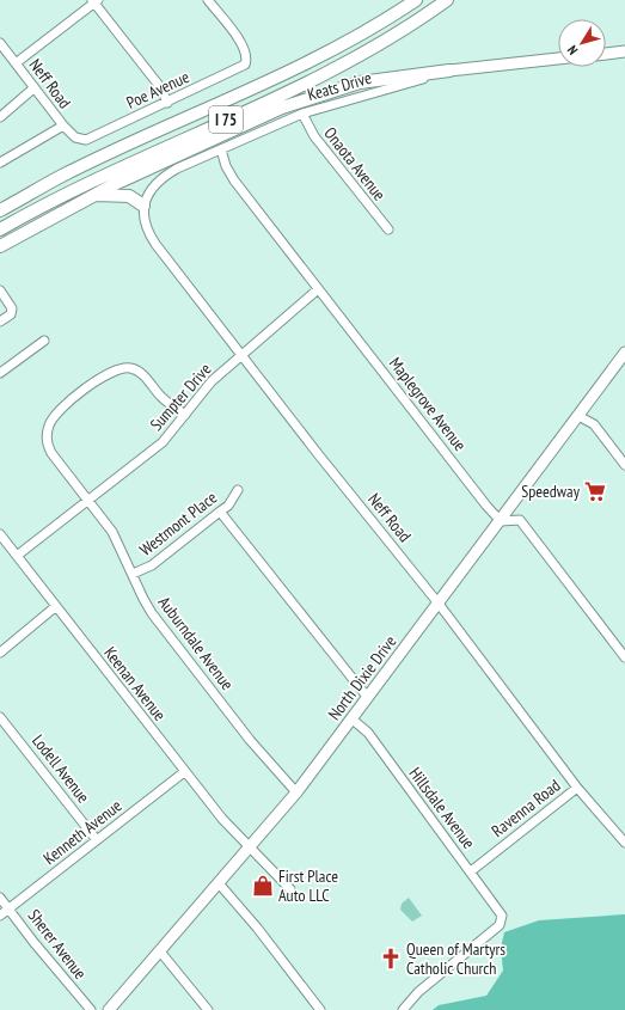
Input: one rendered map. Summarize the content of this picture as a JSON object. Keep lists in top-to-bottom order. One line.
{"streets":{"highway":["I 75"],"main road":["Keats Drive","North Dixie Drive"],"street":["Neff Road","Poe Avenue","Onaota Avenue","Sumpter Drive","Maplegrove Avenue","Westmont Place","Auburndale Avenue","Keenan Avenue","Lodell Avenue","Hillsdale Avenue","Ravenna Road","Kenneth Avenue","Sherer Avenue"]},"crossings":[["Neff Road","Keats Drive"],["Neff Road","Poe Avenue"],["Neff Road","Sumpter Drive"],["Neff Road","North Dixie Drive"],["Neff Road","Ravenna Road"],["Keats Drive","Onaota Avenue"],["Keats Drive","Maplegrove Avenue"],["Sumpter Drive","Maplegrove Avenue"],["Sumpter Drive","Auburndale Avenue"],["Sumpter Drive","Keenan Avenue"],["Maplegrove Avenue","North Dixie Drive"],["Westmont Place","Auburndale Avenue"],["Auburndale Avenue","North Dixie Drive"],["North Dixie Drive","Keenan Avenue"],["North Dixie Drive","Hillsdale Avenue"],["Keenan Avenue","Kenneth Avenue"],["Lodell Avenue","Kenneth Avenue"],["Hillsdale Avenue","Ravenna Road"],["Kenneth Avenue","Sherer Avenue"]],"places":{"supermarket":["Speedway"],"shop":["First Place Auto LLC"],"church":["Queen of Martyrs Catholic Church"]},"north":"bottom left"}
